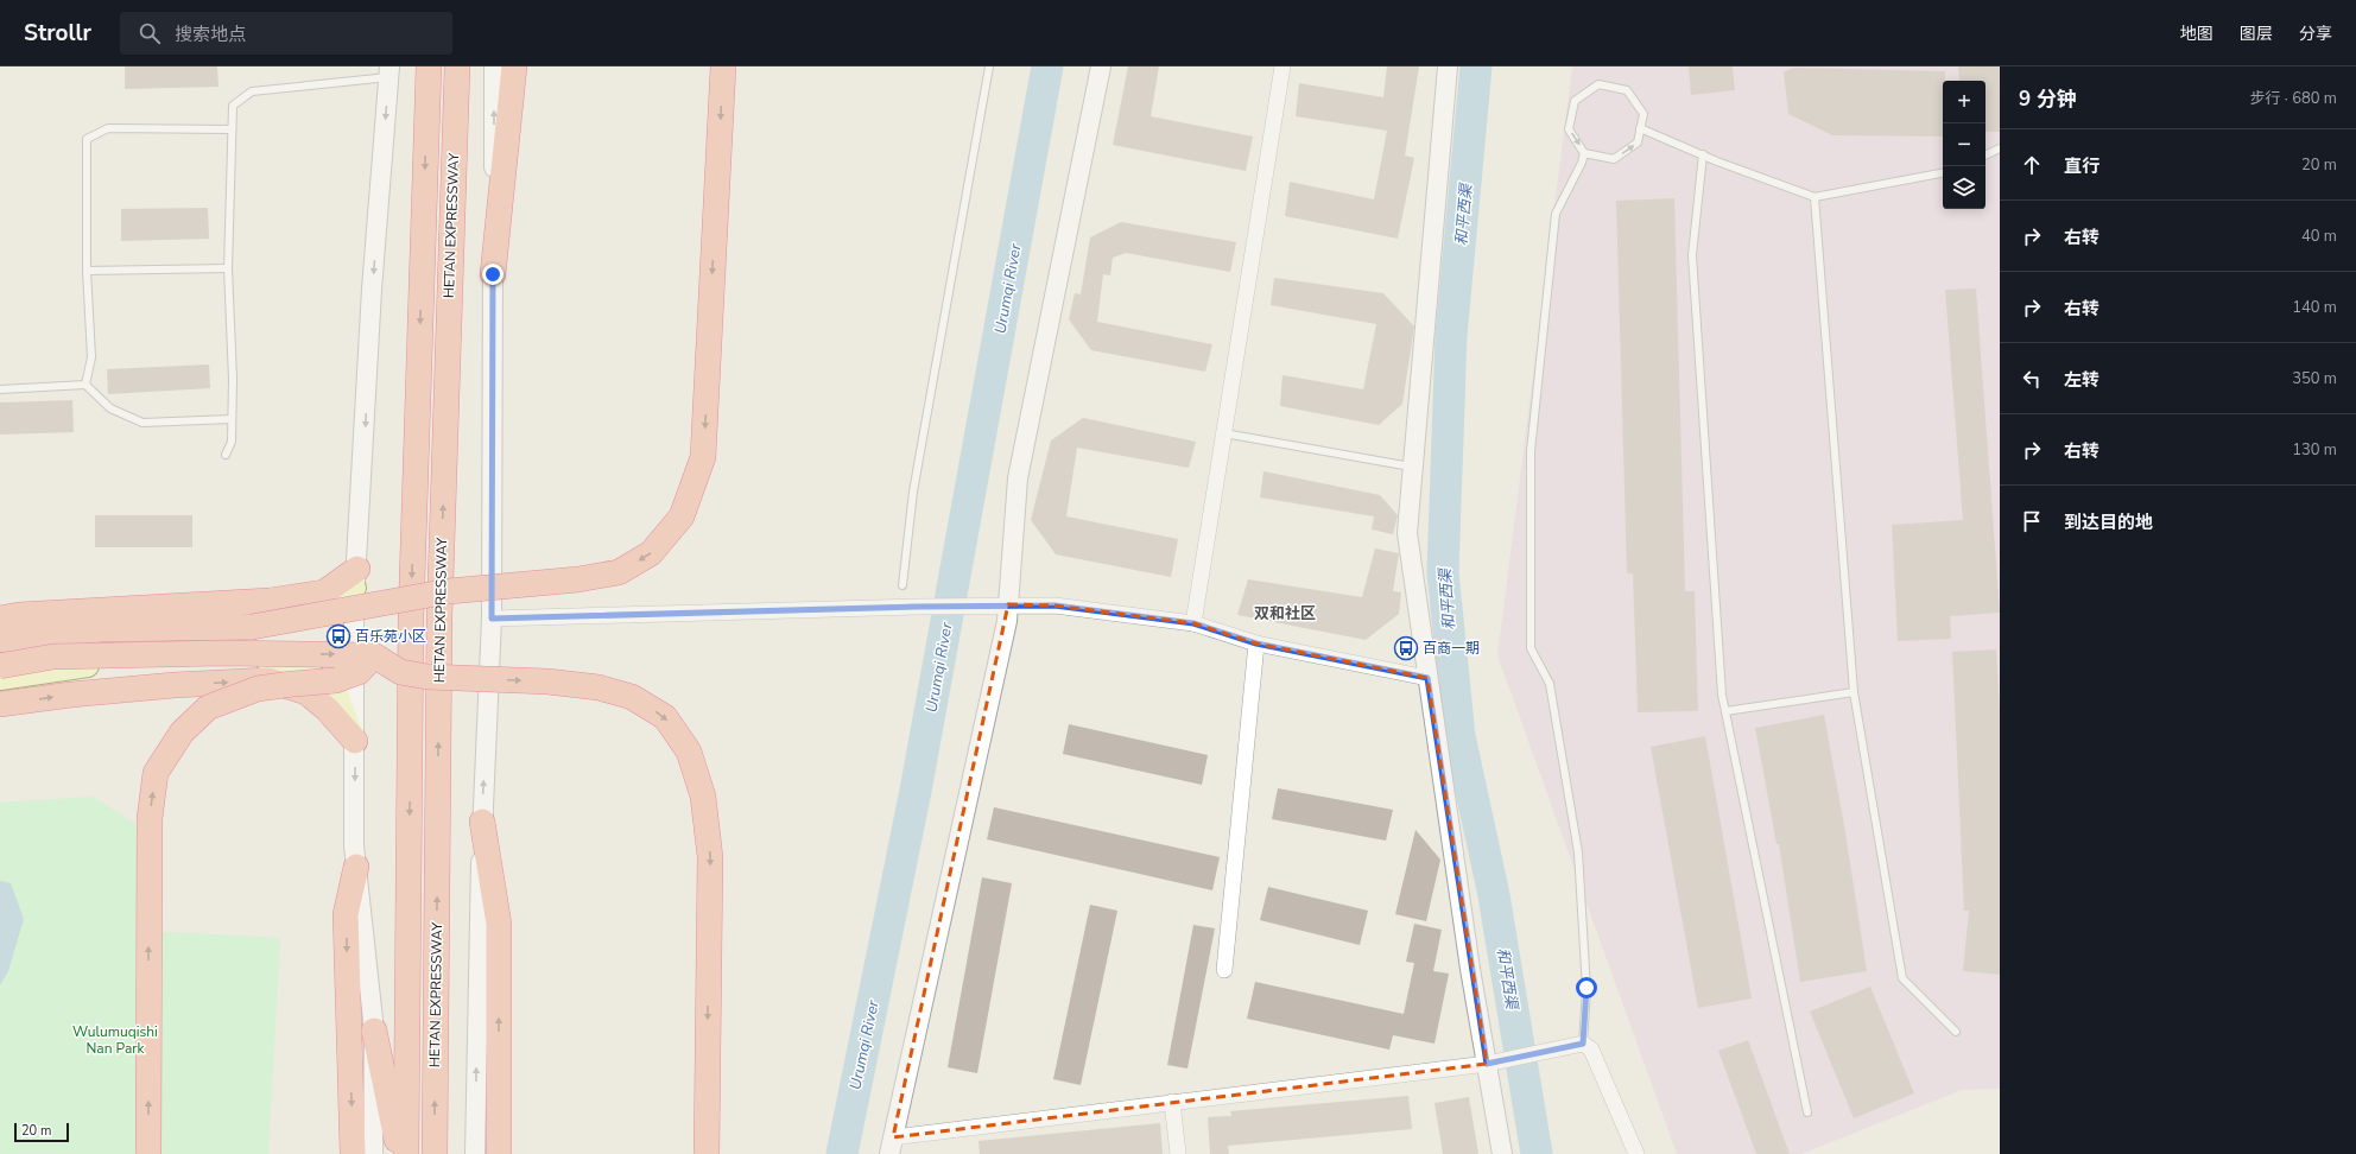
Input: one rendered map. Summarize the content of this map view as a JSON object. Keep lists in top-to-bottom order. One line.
{"streets":{"highway":["HETAN EXPRESSWAY"]},"districts":["双和社区"],"water":["和平西渠","Urumqi River"],"parks":["Wulumuqishi Nan Park"],"places":{"bus stop":["百乐苑小区","百商一期"]},"scale_bar":"20 m","page":{"header":"Strollr","search":"搜索地点","nav":["地图","图层","分享"],"heading":["9 分钟","步行 · 680 m"],"map_buttons":["+","−"],"list":[["直行","20 m"],["右转","40 m"],["右转","140 m"],["左转","350 m"],["右转","130 m"],"到达目的地"],"scale":"20 m"}}
